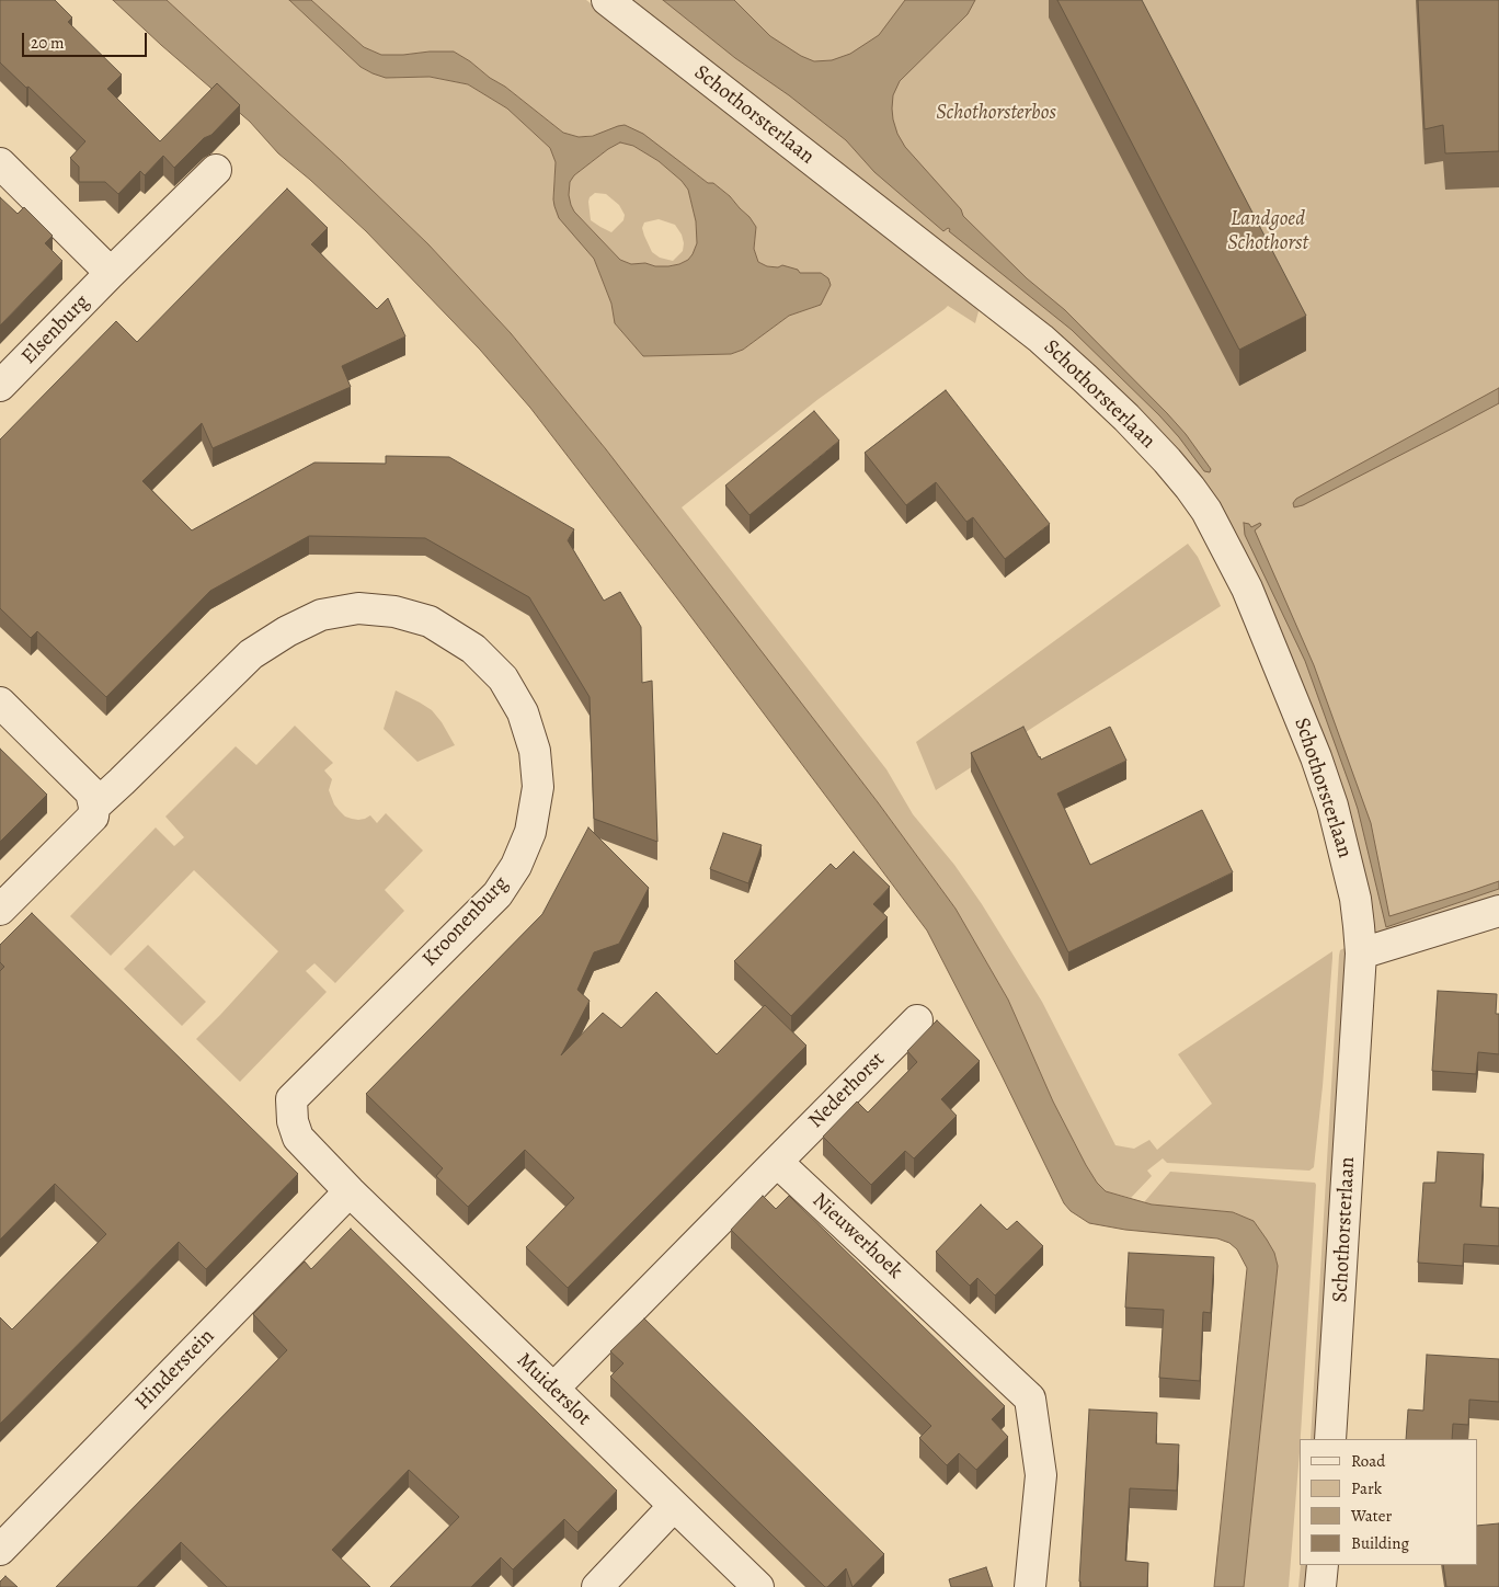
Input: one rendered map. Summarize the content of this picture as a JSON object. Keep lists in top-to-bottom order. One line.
{"streets":{"street":["Schothorsterlaan","Elsenburg","Kroonenburg","Nederhorst","Nieuwerhoek","Hinderstein","Muiderslot"]},"crossings":[["Kroonenburg","Hinderstein"],["Kroonenburg","Muiderslot"],["Nederhorst","Nieuwerhoek"],["Hinderstein","Muiderslot"]],"parks":["Schothorsterbos","Landgoed Schothorst"],"legend":["Road","Park","Water","Building"],"scale_bar":"20 m"}
